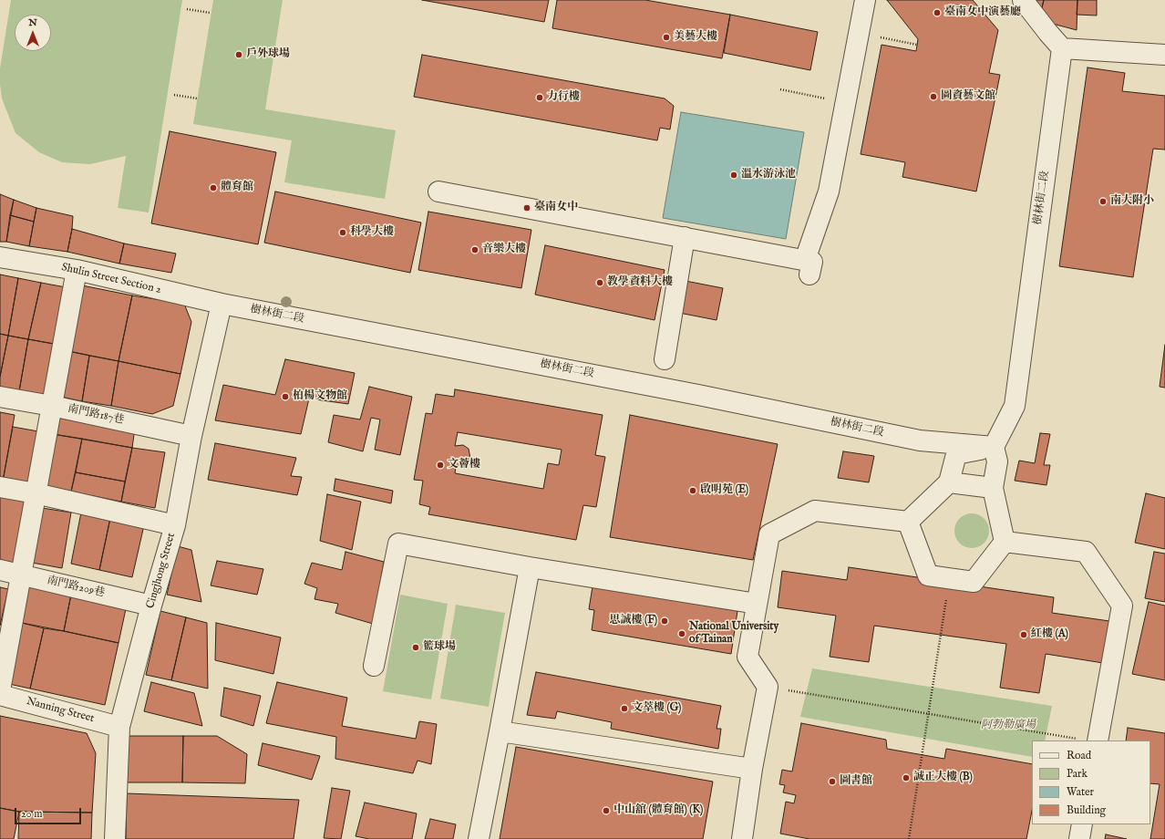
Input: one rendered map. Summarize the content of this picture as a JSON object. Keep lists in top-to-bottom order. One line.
{"streets":{"street":["樹林街二段","Shulin Street Section 2","南門路187巷","Cingjhong Street","南門路209巷","Nanning Street"]},"crossings":[["樹林街二段","Shulin Street Section 2"],["樹林街二段","Cingjhong Street"],["Shulin Street Section 2","Cingjhong Street"],["南門路187巷","Cingjhong Street"],["Cingjhong Street","南門路209巷"],["Cingjhong Street","Nanning Street"]],"parks":["阿勃勒廣場"],"places":["臺南女中演藝廳","美藝大樓","戶外球場","圖資藝文館","力行樓","溫水游泳池","體育館","南大附小","臺南女中","科學大樓","音樂大樓","教學資料大樓","柏楊文物館","文薈樓","啟明苑 (E)","思誠樓 (F)","National University of Tainan","紅樓 (A)","籃球場","文萃樓 (G)","誠正大樓 (B)","圖書館","中山舘 (體育館) (K)"],"legend":["Road","Park","Water","Building"],"scale_bar":"20 m","north":"top"}
